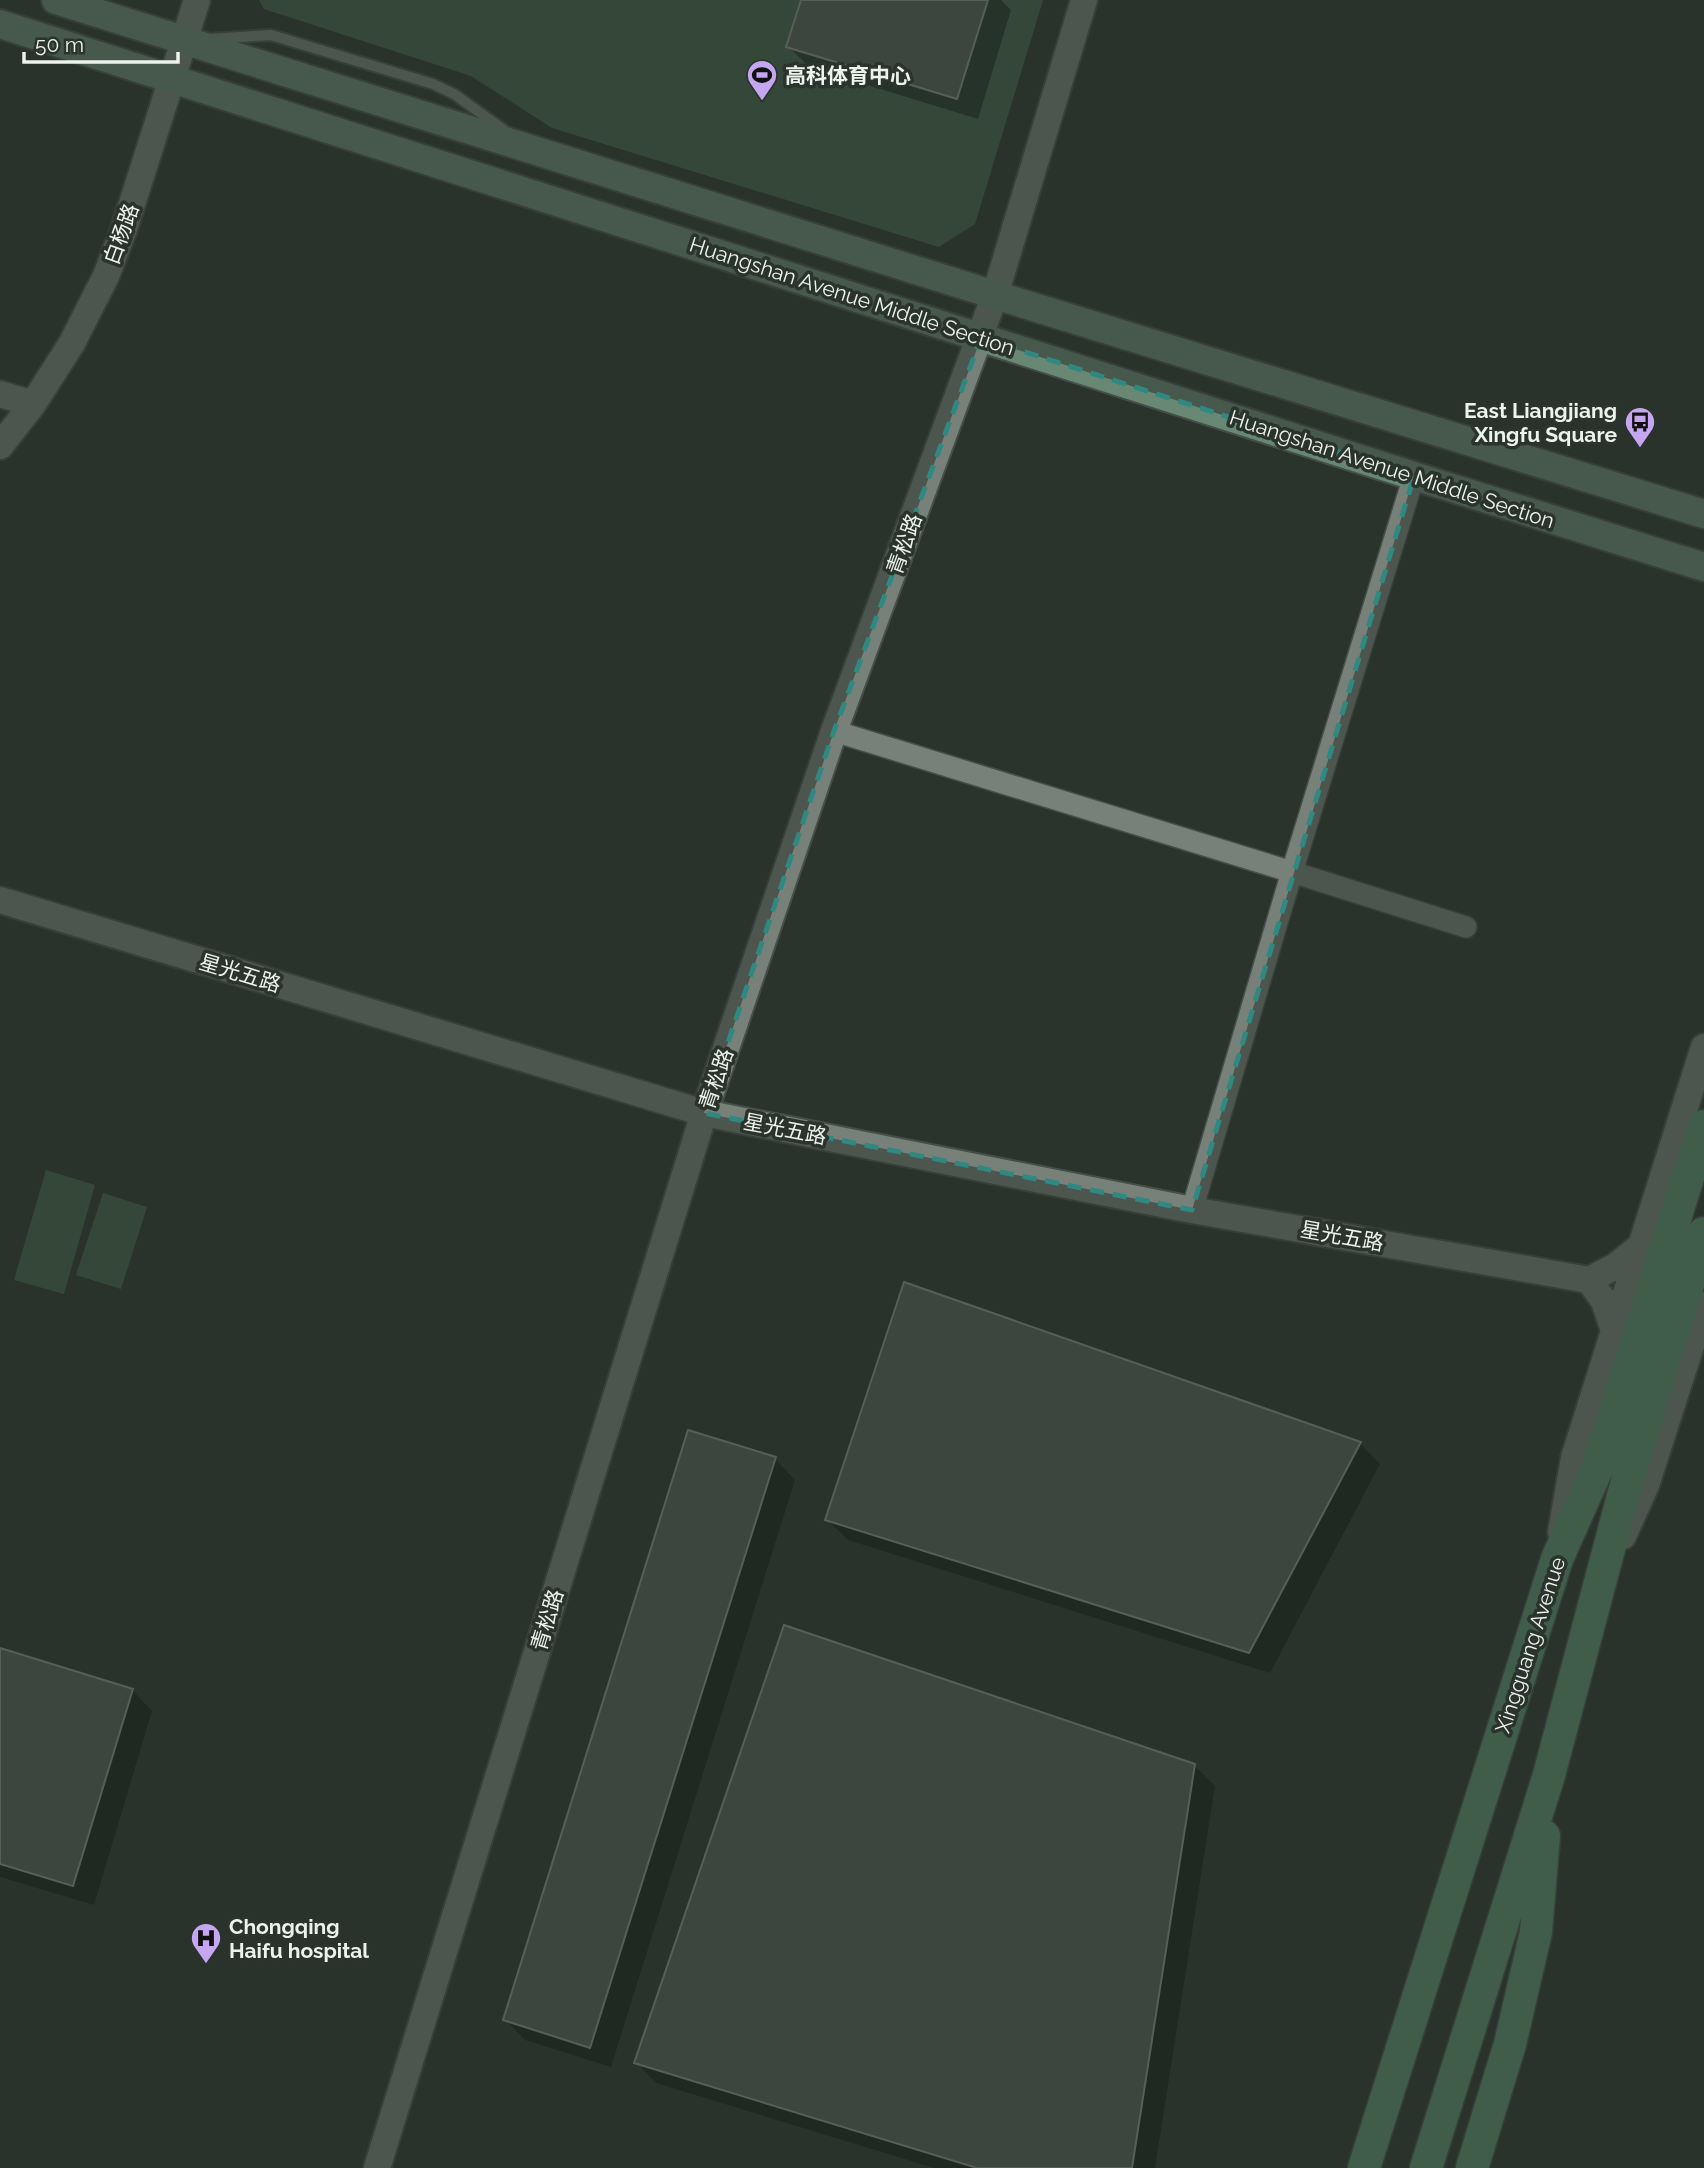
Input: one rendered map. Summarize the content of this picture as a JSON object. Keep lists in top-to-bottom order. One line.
{"streets":{"main road":["Huangshan Avenue Middle Section","Xingguang Avenue"],"street":["白杨路","青松路","星光五路"]},"crossings":[["白杨路","Huangshan Avenue Middle Section"],["Huangshan Avenue Middle Section","青松路"],["青松路","星光五路"]],"places":{"sports":["高科体育中心"],"bus stop":["East Liangjiang Xingfu Square"],"hospital":["Chongqing Haifu hospital"]},"scale_bar":"50 m"}
